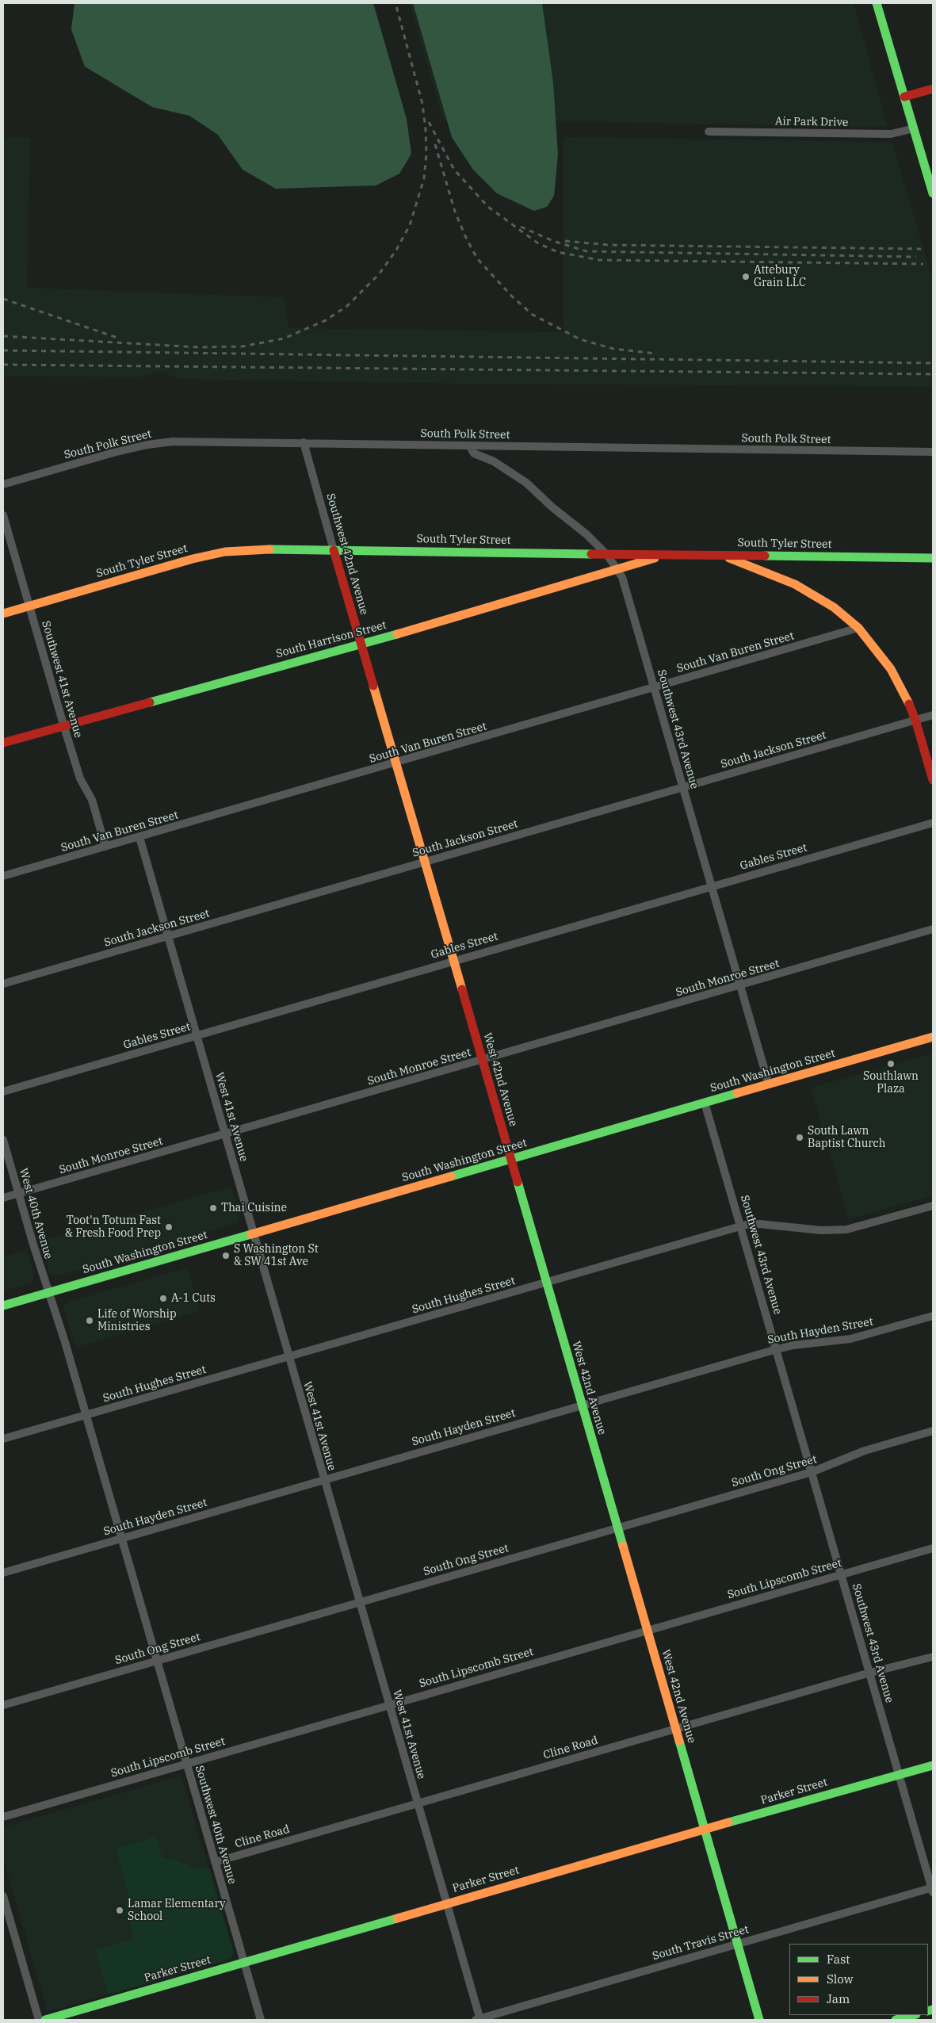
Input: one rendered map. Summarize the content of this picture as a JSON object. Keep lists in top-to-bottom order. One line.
{"streets":{"main road":["South Tyler Street","Southwest 42nd Avenue","South Harrison Street","South Washington Street","West 42nd Avenue","Parker Street"],"street":["Air Park Drive","South Polk Street","South Van Buren Street","Southwest 41st Avenue","Southwest 43rd Avenue","South Jackson Street","Gables Street","South Monroe Street","West 41st Avenue","West 40th Avenue","South Hughes Street","South Hayden Street","South Ong Street","South Lipscomb Street","Cline Road","Southwest 40th Avenue","South Travis Street"]},"crossings":[["South Polk Street","Southwest 42nd Avenue"],["South Polk Street","Southwest 43rd Avenue"],["South Tyler Street","Southwest 42nd Avenue"],["South Tyler Street","South Harrison Street"],["South Tyler Street","Southwest 41st Avenue"],["South Tyler Street","Southwest 43rd Avenue"],["Southwest 42nd Avenue","South Harrison Street"],["Southwest 42nd Avenue","South Van Buren Street"],["Southwest 42nd Avenue","West 42nd Avenue"],["South Harrison Street","Southwest 41st Avenue"],["South Harrison Street","Southwest 43rd Avenue"],["South Van Buren Street","Southwest 41st Avenue"],["South Van Buren Street","Southwest 43rd Avenue"],["South Van Buren Street","West 42nd Avenue"],["South Van Buren Street","West 41st Avenue"],["Southwest 43rd Avenue","South Jackson Street"],["Southwest 43rd Avenue","Gables Street"],["Southwest 43rd Avenue","South Monroe Street"],["Southwest 43rd Avenue","South Washington Street"],["Southwest 43rd Avenue","South Hughes Street"],["Southwest 43rd Avenue","South Hayden Street"],["Southwest 43rd Avenue","South Ong Street"],["Southwest 43rd Avenue","South Lipscomb Street"],["Southwest 43rd Avenue","Cline Road"],["Southwest 43rd Avenue","Parker Street"],["Southwest 43rd Avenue","South Travis Street"],["South Jackson Street","West 42nd Avenue"],["South Jackson Street","West 41st Avenue"],["Gables Street","West 42nd Avenue"],["Gables Street","West 41st Avenue"],["South Monroe Street","West 42nd Avenue"],["South Monroe Street","West 41st Avenue"],["South Monroe Street","West 40th Avenue"],["South Washington Street","West 42nd Avenue"],["South Washington Street","West 41st Avenue"],["South Washington Street","West 40th Avenue"],["South Washington Street","Southwest 40th Avenue"],["West 42nd Avenue","South Hughes Street"],["West 42nd Avenue","South Hayden Street"],["West 42nd Avenue","South Ong Street"],["West 42nd Avenue","South Lipscomb Street"],["West 42nd Avenue","Cline Road"],["West 42nd Avenue","Parker Street"],["West 42nd Avenue","South Travis Street"],["West 41st Avenue","South Hughes Street"],["West 41st Avenue","South Hayden Street"],["West 41st Avenue","South Ong Street"],["West 41st Avenue","South Lipscomb Street"],["West 41st Avenue","Cline Road"],["West 41st Avenue","Parker Street"],["West 41st Avenue","South Travis Street"],["West 40th Avenue","Southwest 40th Avenue"],["South Hughes Street","Southwest 40th Avenue"],["South Hayden Street","Southwest 40th Avenue"],["South Ong Street","Southwest 40th Avenue"],["South Lipscomb Street","Southwest 40th Avenue"],["Cline Road","Southwest 40th Avenue"],["Parker Street","Southwest 40th Avenue"]],"places":["Attebury Grain LLC","Southlawn Plaza","South Lawn Baptist Church","Thai Cuisine","Toot'n Totum Fast & Fresh Food Prep","S Washington St & SW 41st Ave","A-1 Cuts","Life of Worship Ministries","Lamar Elementary School"],"legend":["Fast","Slow","Jam"]}
